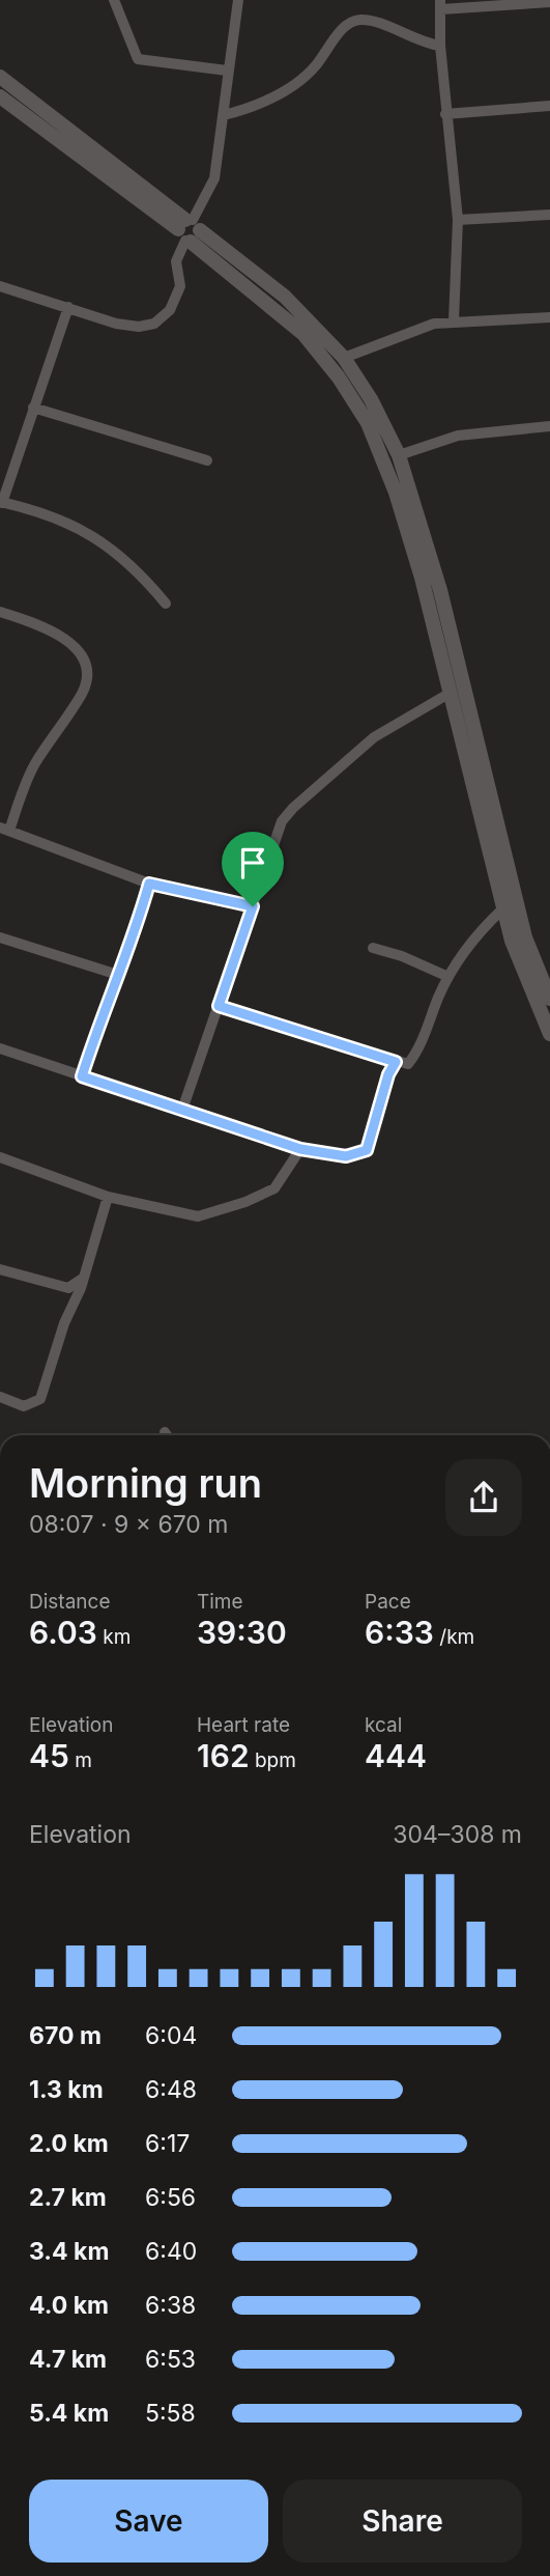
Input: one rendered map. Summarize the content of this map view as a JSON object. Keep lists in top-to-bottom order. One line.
{"page":{"heading":["Morning run","08:07 · 9 × 670 m"],"stats":[["Distance","6.03 km"],["Time","39:30"],["Pace","6:33 /km"],["Elevation","45 m"],["Heart rate","162 bpm"],["kcal","444"]],"chart":["Elevation","304–308 m"],"list":[{"name":"670 m","note":"6:04"},{"name":"1.3 km","note":"6:48"},{"name":"2.0 km","note":"6:17"},{"name":"2.7 km","note":"6:56"},{"name":"3.4 km","note":"6:40"},{"name":"4.0 km","note":"6:38"},{"name":"4.7 km","note":"6:53"},{"name":"5.4 km","note":"5:58"}],"buttons":["Save","Share"]}}
